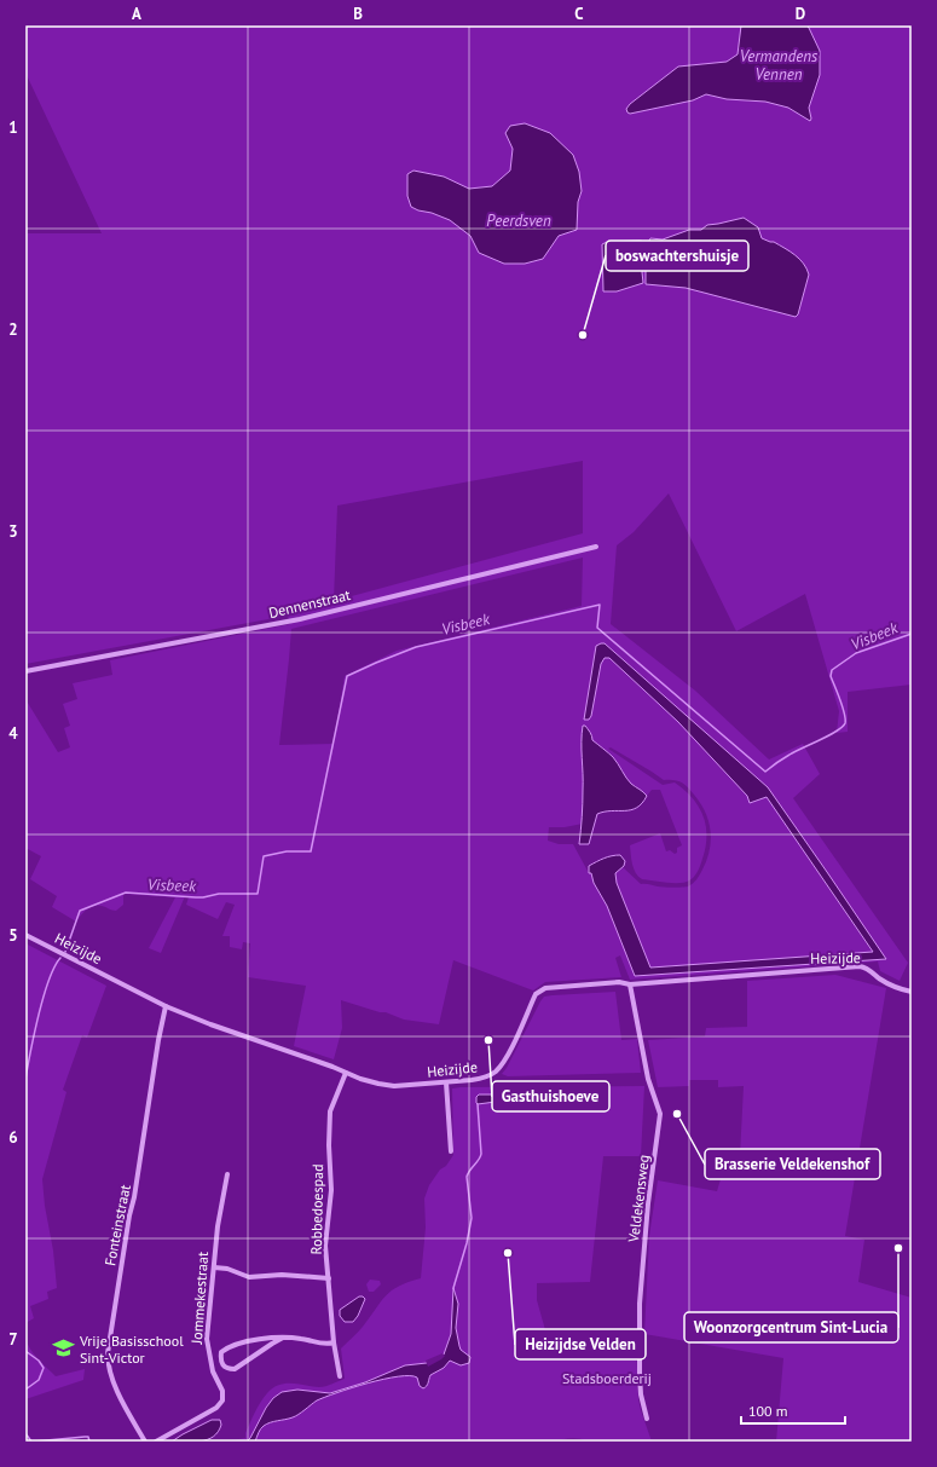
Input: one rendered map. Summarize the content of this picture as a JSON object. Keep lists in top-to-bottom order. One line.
{"streets":{"street":["Dennenstraat","Heizijde","Veldekensweg","Robbedoespad","Fonteinstraat","Jommekestraat"]},"crossings":[["Heizijde","Veldekensweg"],["Heizijde","Robbedoespad"],["Heizijde","Fonteinstraat"]],"water":["Vermandens Vennen","Peerdsven","Visbeek"],"parks":["Stadsboerderij"],"places":{"other":["boswachtershuisje","Gasthuishoeve","Brasserie Veldekenshof","Woonzorgcentrum Sint-Lucia","Heizijdse Velden"],"school or university":["Vrije Basisschool Sint-Victor"]},"scale_bar":"100 m","grid":{"columns":["A","B","C","D"],"rows":["1","2","3","4","5","6","7"]}}
